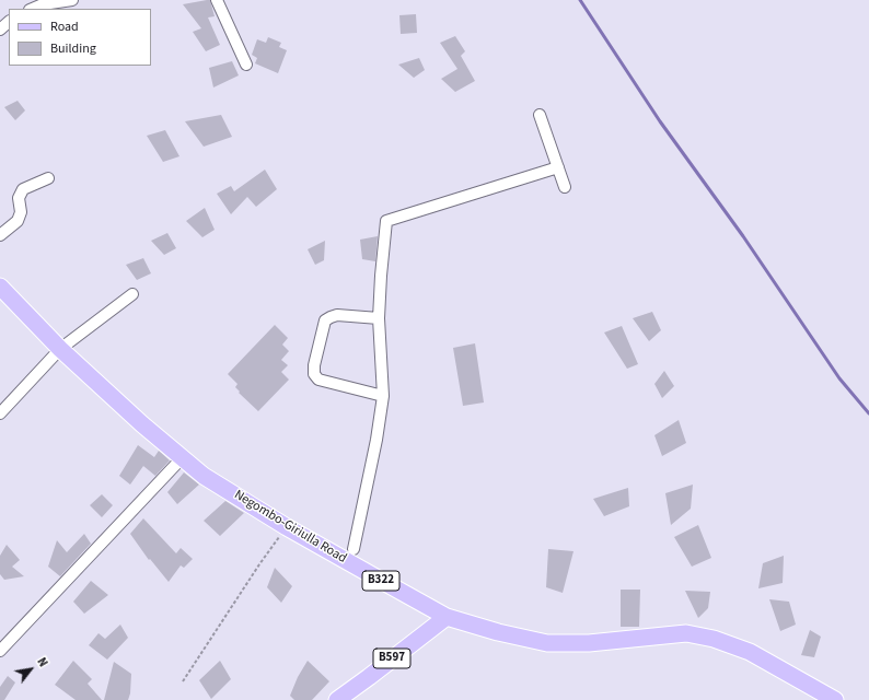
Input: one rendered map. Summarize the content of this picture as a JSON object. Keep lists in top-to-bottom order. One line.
{"streets":{"main road":["Negombo-Giriulla Road","B322","B597"]},"crossings":[["Negombo-Giriulla Road","B597"]],"legend":["Road","Building"],"north":"top right"}
